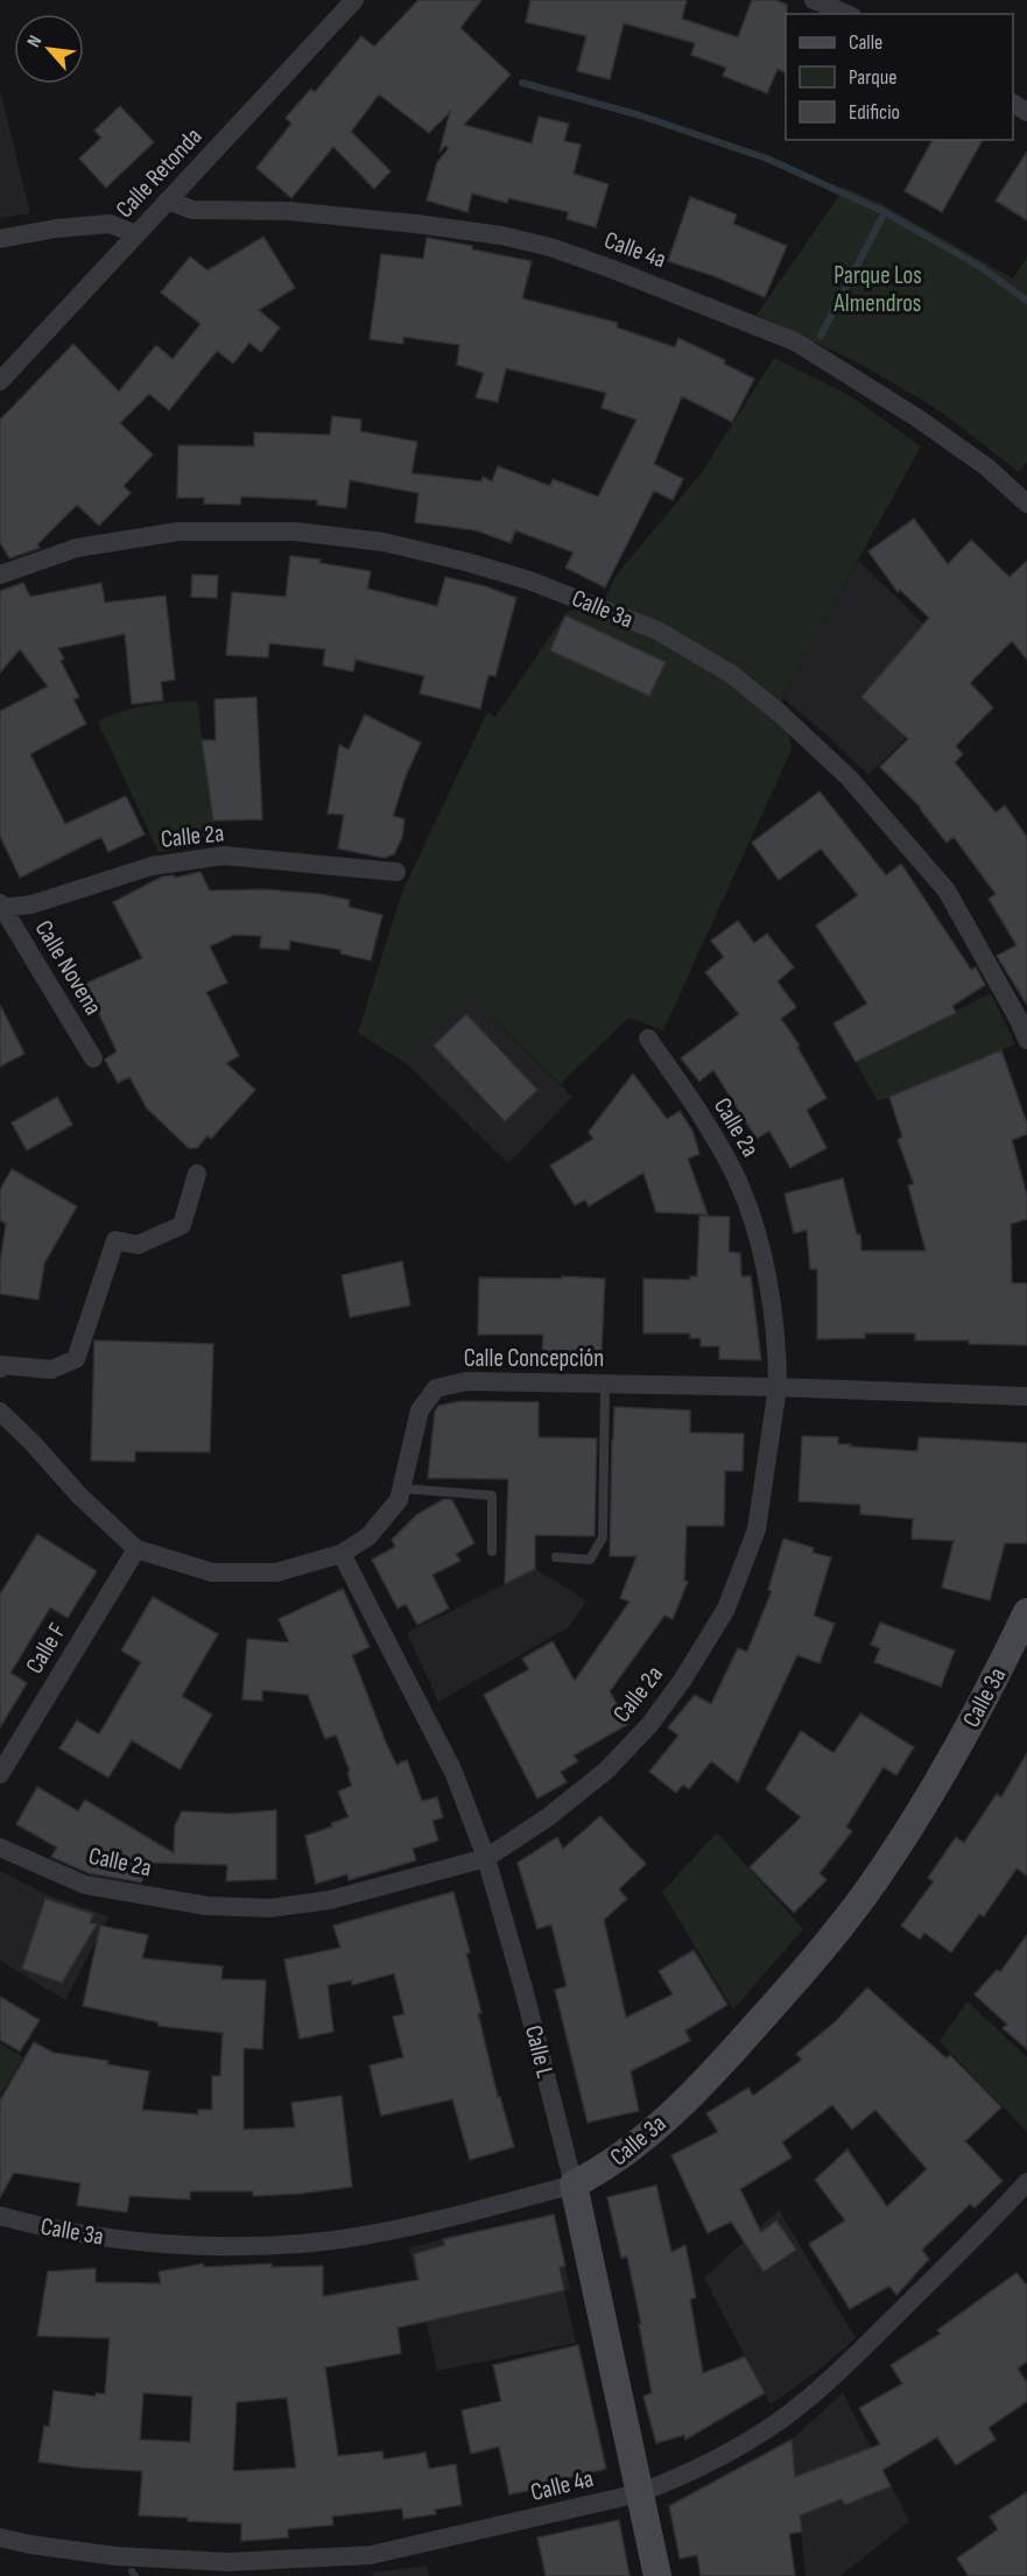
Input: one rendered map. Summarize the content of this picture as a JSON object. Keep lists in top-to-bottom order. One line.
{"streets":{"street":["Calle Retonda","Calle 4a","Calle 3a","Calle 2a","Calle Novena","Calle Concepción","Calle F","Calle L"]},"crossings":[["Calle Retonda","Calle 4a"],["Calle 4a","Calle L"],["Calle 3a","Calle L"],["Calle 2a","Calle Novena"],["Calle 2a","Calle Concepción"],["Calle 2a","Calle L"],["Calle Concepción","Calle F"],["Calle Concepción","Calle L"]],"parks":["Parque Los Almendros"],"legend":["Calle","Parque","Edificio"],"north":"top left"}
